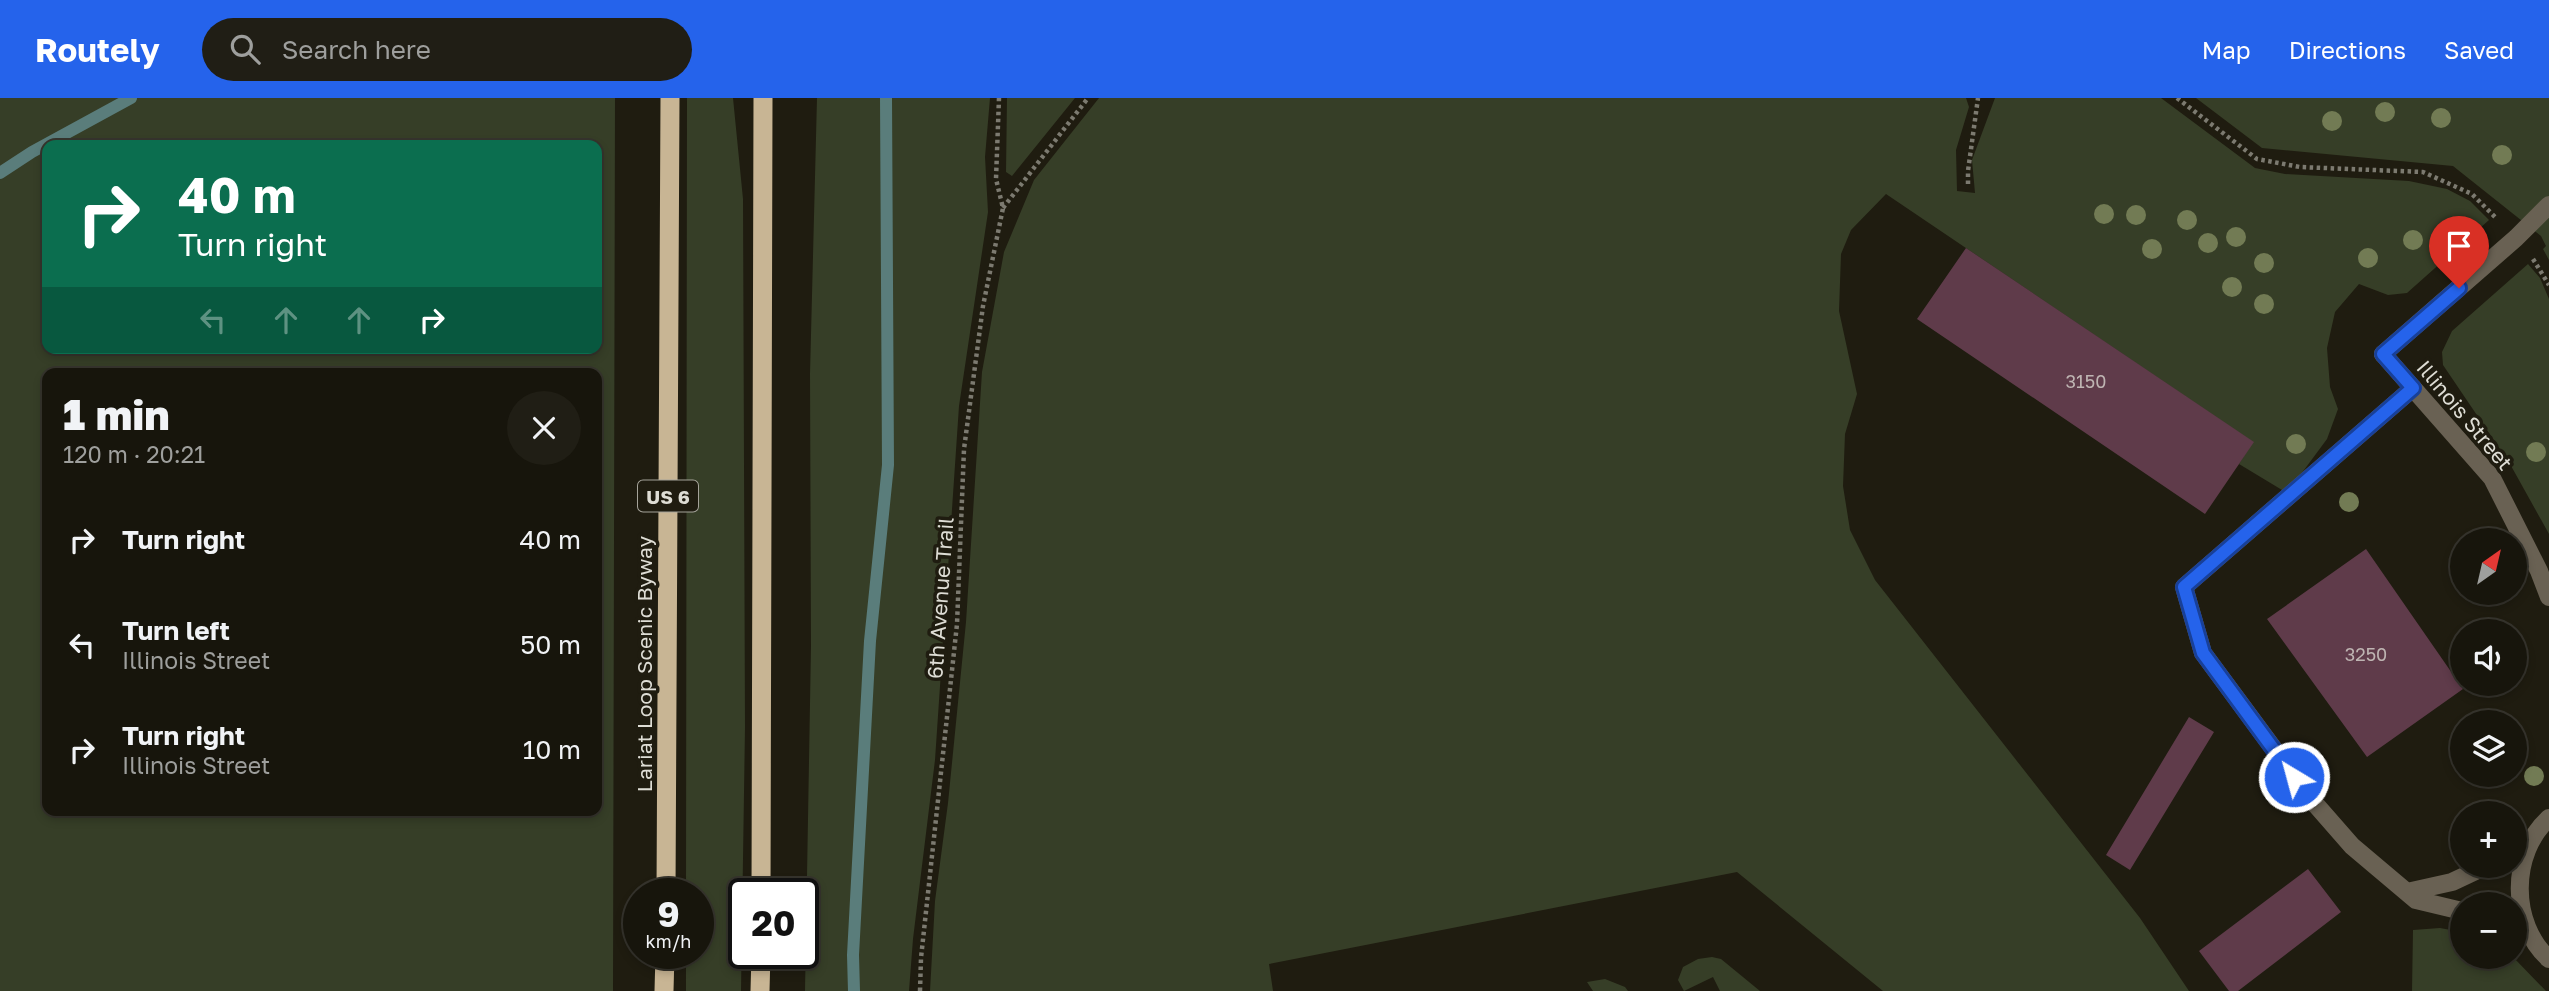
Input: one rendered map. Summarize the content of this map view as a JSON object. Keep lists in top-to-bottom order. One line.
{"streets":{"highway":["US 6","Lariat Loop Scenic Byway"],"street":["Illinois Street"],"path":["6th Avenue Trail"]},"house_numbers":["3150","3250"],"north":"top right","page":{"header":"Routely","search":"Search here","nav":["Map","Directions","Saved"],"turn":["40 m","Turn right"],"heading":["1 min","120 m · 20:21"],"list":[{"name":"Turn right","value":"40 m"},{"name":"Turn left","note":"Illinois Street","value":"50 m"},{"name":"Turn right","note":"Illinois Street","value":"10 m"}],"map_buttons":["+","−"],"speed":"9 km/h","limit":"20"}}
